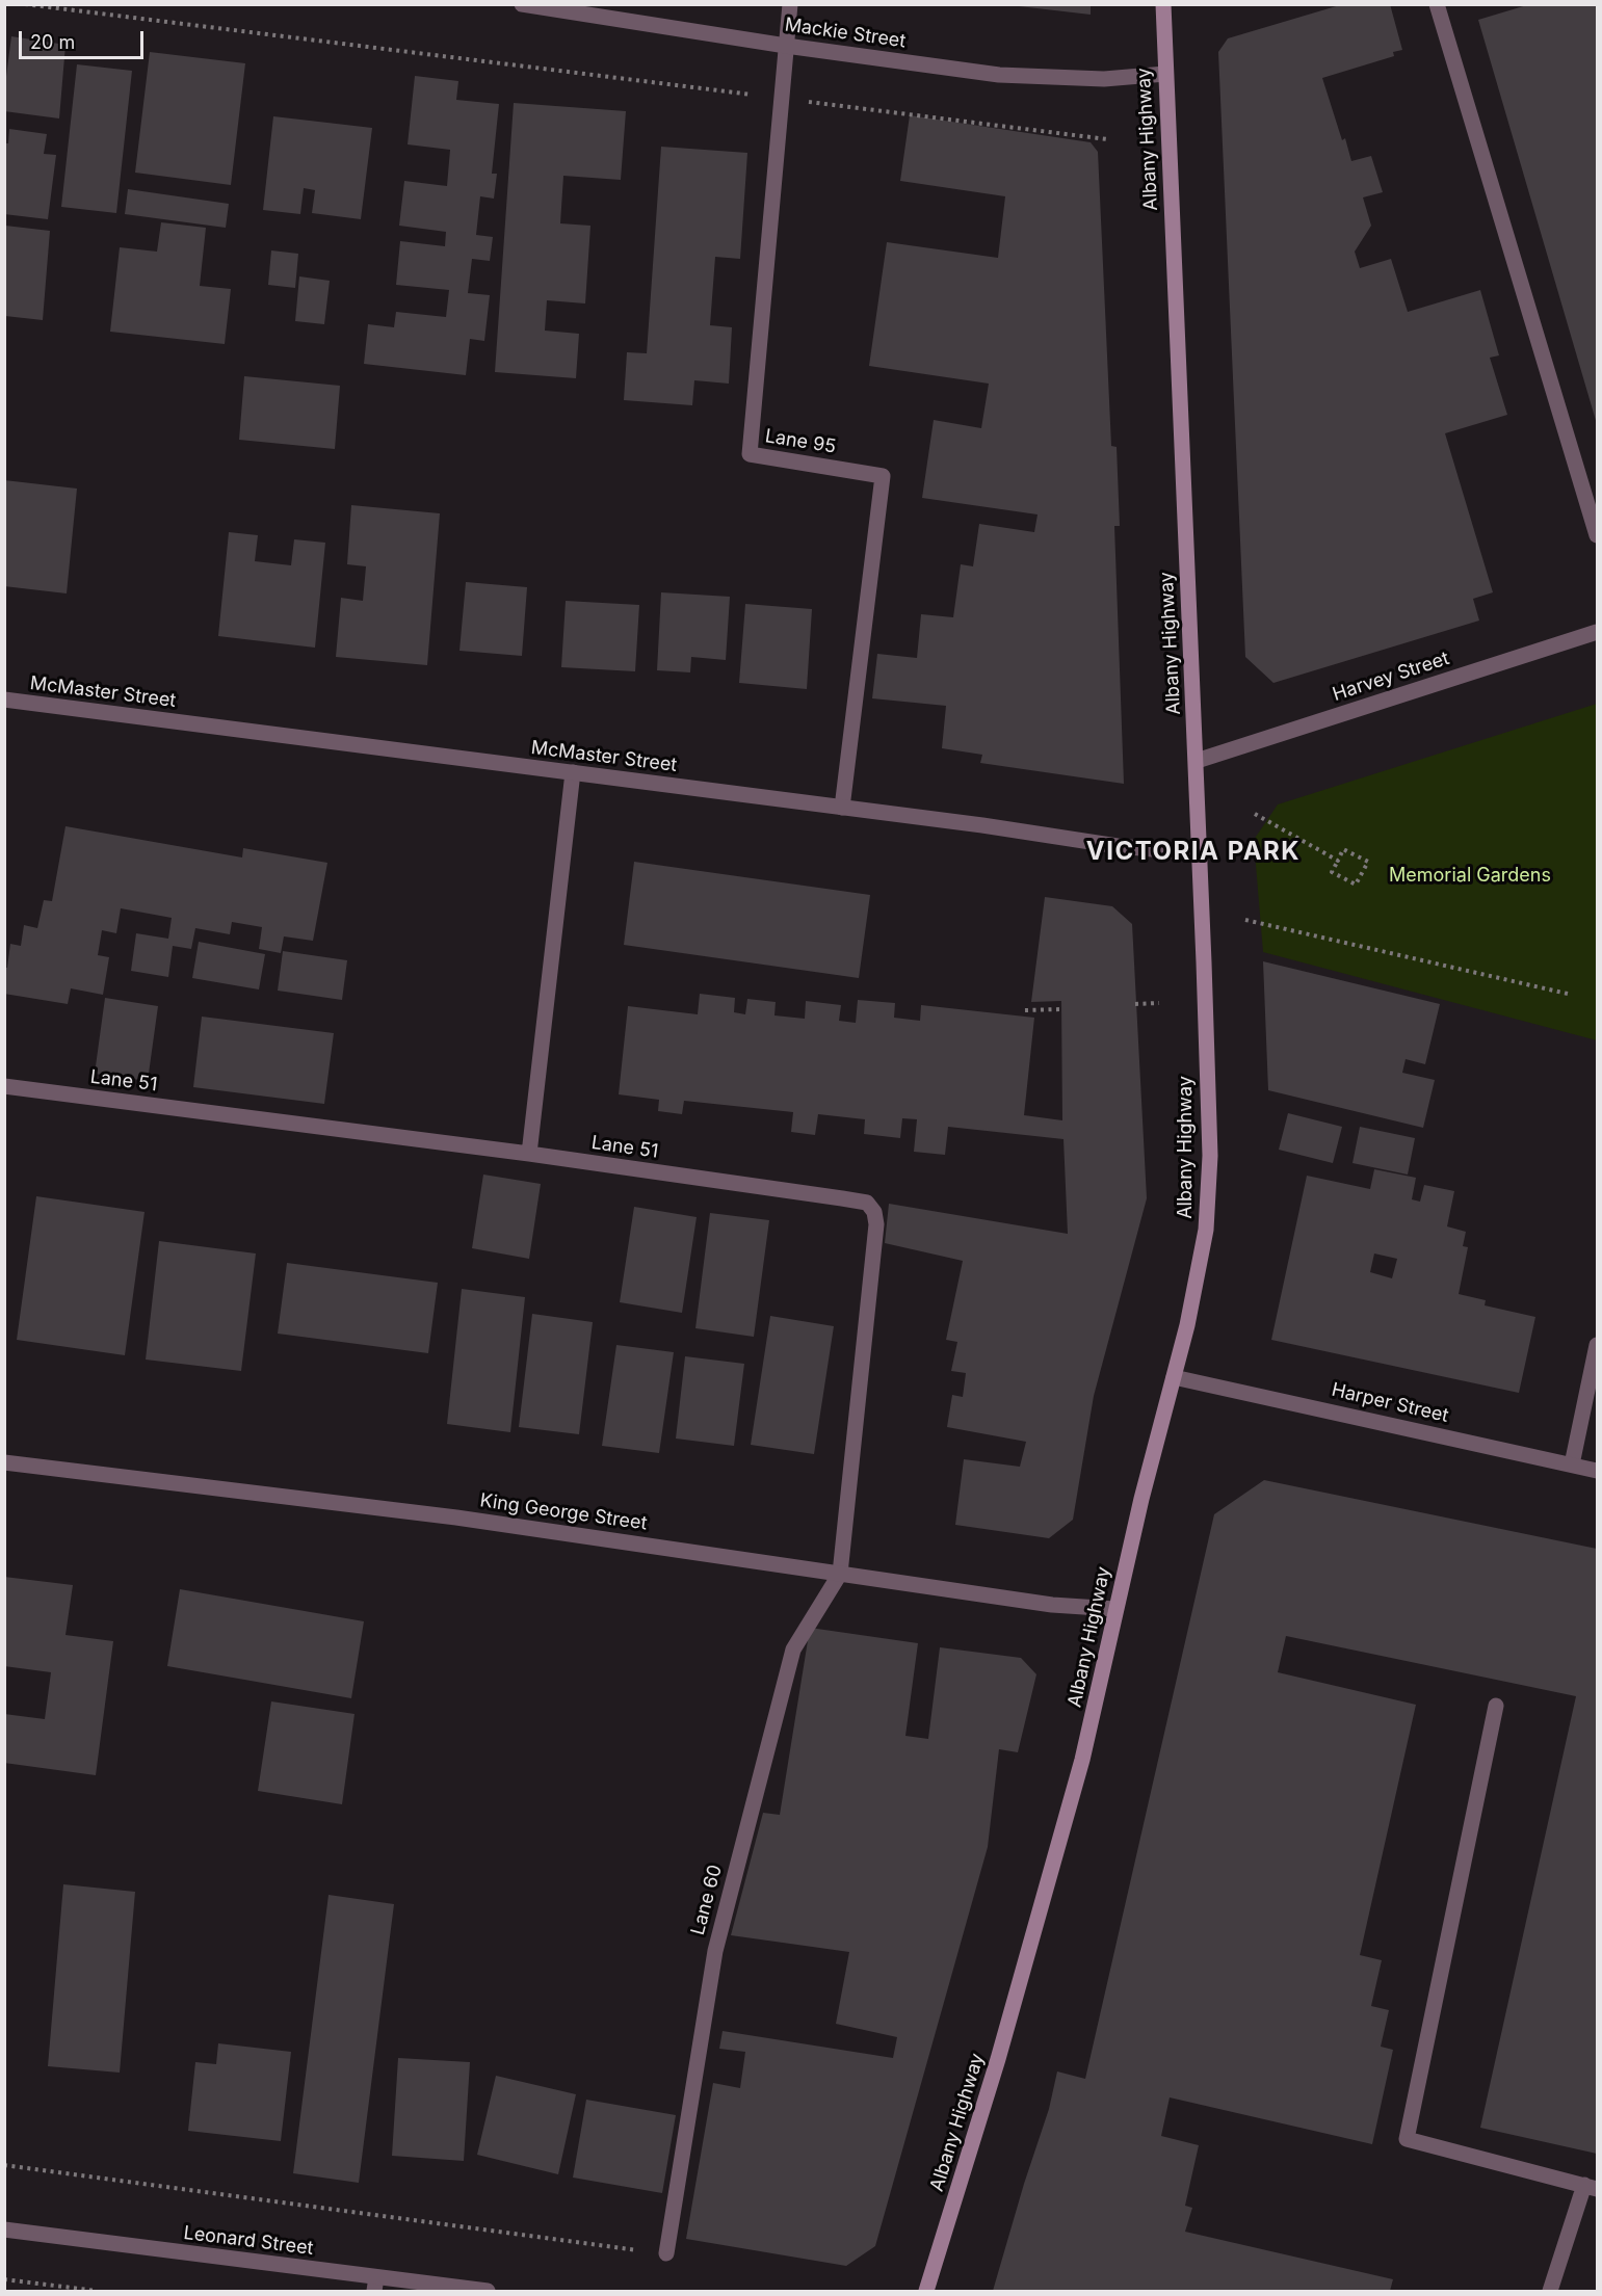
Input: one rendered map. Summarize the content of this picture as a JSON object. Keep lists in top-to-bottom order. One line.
{"streets":{"main road":["Albany Highway"],"street":["Mackie Street","Lane 95","Harvey Street","McMaster Street","Lane 51","Harper Street","King George Street","Lane 60","Leonard Street"]},"crossings":[["Mackie Street","Albany Highway"],["Mackie Street","Lane 95"],["Albany Highway","Harvey Street"],["Albany Highway","McMaster Street"],["Albany Highway","Harper Street"],["Albany Highway","King George Street"],["Lane 95","McMaster Street"],["Lane 51","King George Street"],["Lane 51","Lane 60"],["King George Street","Lane 60"]],"districts":["VICTORIA PARK"],"parks":["Memorial Gardens"],"scale_bar":"20 m"}
